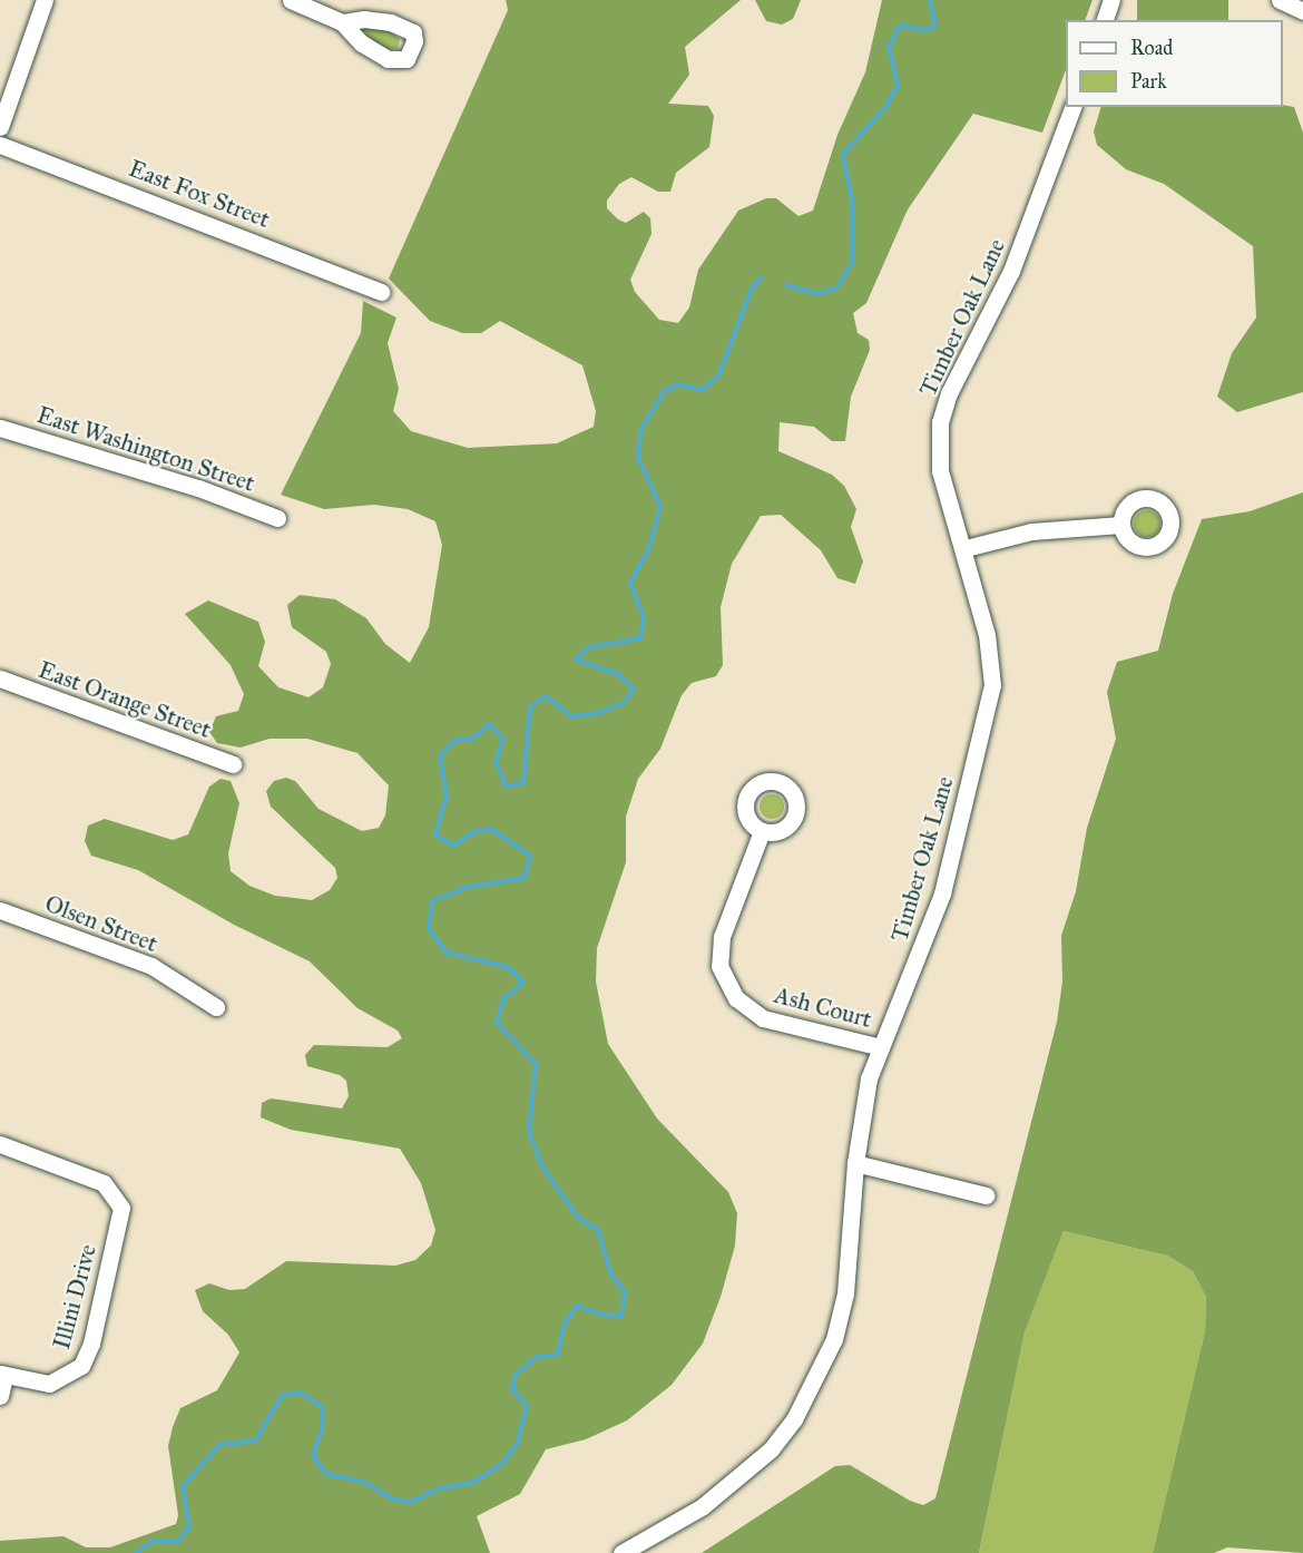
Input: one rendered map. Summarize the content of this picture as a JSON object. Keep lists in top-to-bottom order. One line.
{"streets":{"street":["East Fox Street","Timber Oak Lane","East Washington Street","East Orange Street","Olsen Street","Ash Court","Illini Drive"]},"crossings":[["Timber Oak Lane","Ash Court"]],"legend":["Road","Park"]}
